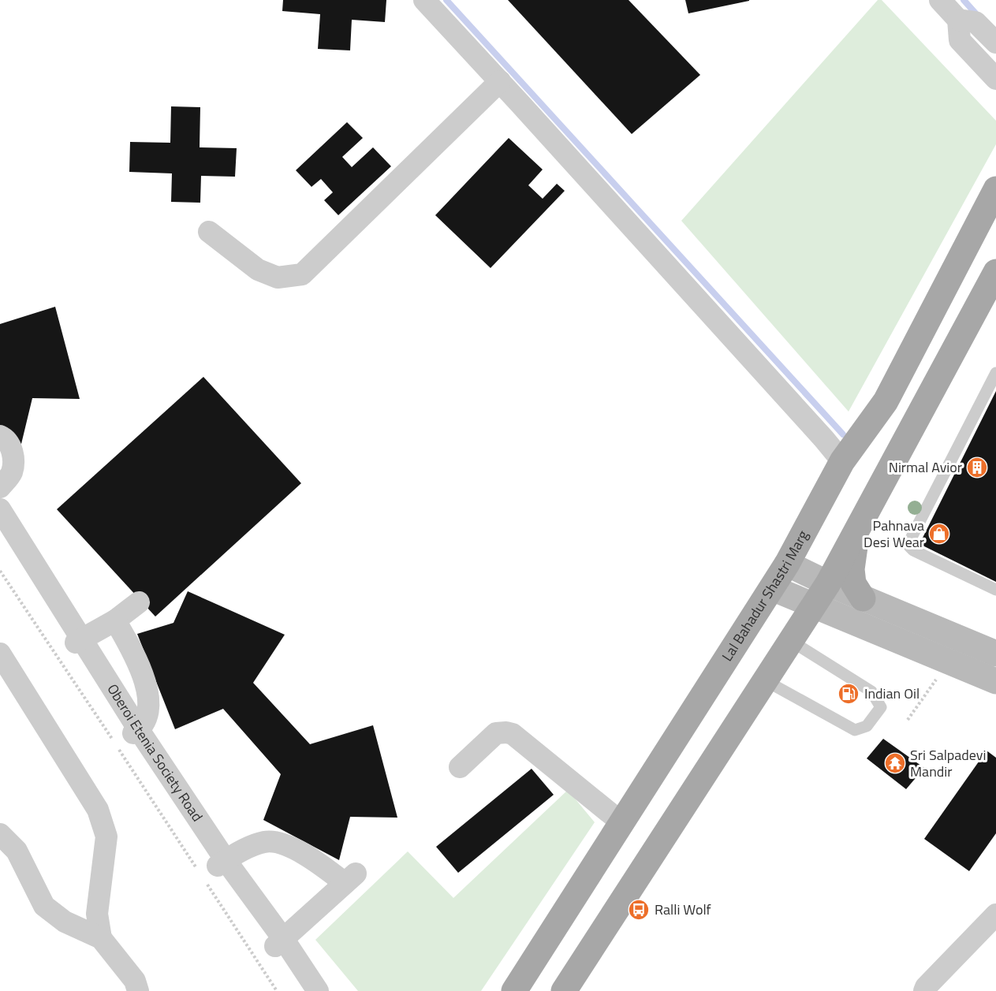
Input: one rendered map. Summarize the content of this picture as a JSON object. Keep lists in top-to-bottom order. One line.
{"streets":{"main road":["Lal Bahadur Shastri Marg"],"street":["Oberoi Etenia Society Road"]},"places":{"building":["Nirmal Avior"],"shop":["Pahnava Desi Wear"],"fuel station":["Indian Oil"],"temple":["Sri Salpadevi Mandir"],"bus stop":["Ralli Wolf"]}}
